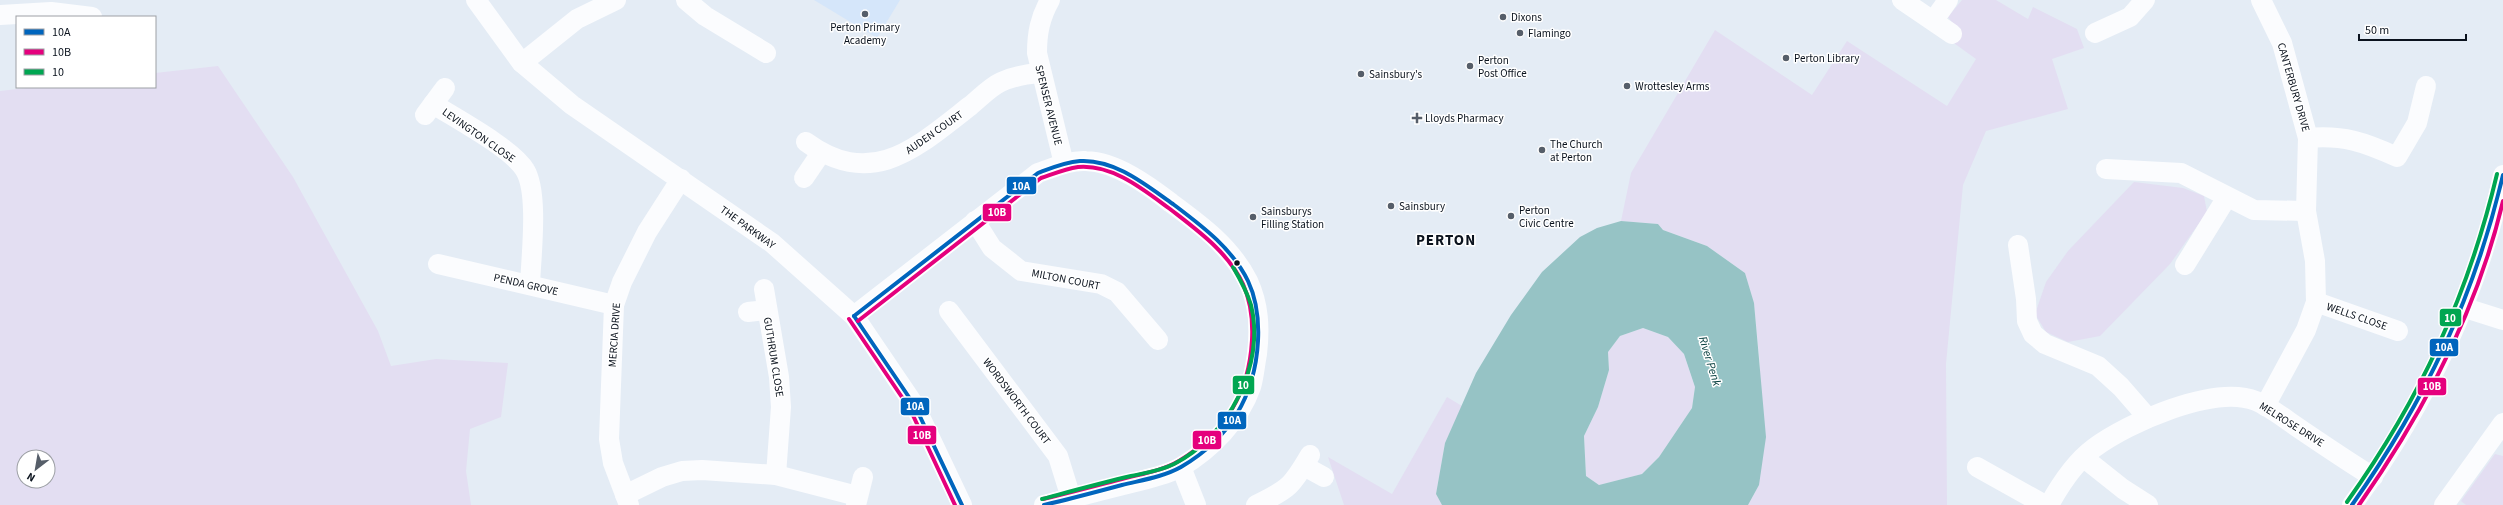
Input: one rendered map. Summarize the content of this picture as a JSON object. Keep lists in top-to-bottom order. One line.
{"streets":{"street":["CANTERBURY DRIVE","SPENSER AVENUE","AUDEN COURT","LEVINGTON CLOSE","THE PARKWAY","MILTON COURT","PENDA GROVE","WELLS CLOSE","MERCIA DRIVE","GUTHRUM CLOSE","WORDSWORTH COURT","MELROSE DRIVE"]},"crossings":[["CANTERBURY DRIVE","WELLS CLOSE"],["CANTERBURY DRIVE","MELROSE DRIVE"],["SPENSER AVENUE","AUDEN COURT"],["LEVINGTON CLOSE","PENDA GROVE"],["THE PARKWAY","MERCIA DRIVE"],["PENDA GROVE","MERCIA DRIVE"]],"districts":["PERTON"],"water":["River Penk"],"places":{"other":["Perton Primary Academy","Dixons","Flamingo","Perton Library","Perton Post Office","Sainsbury's","Wrottesley Arms","The Church at Perton","Sainsbury","Perton Civic Centre","Sainsburys Filling Station"],"health":["Lloyds Pharmacy"]},"lines":["transit line 10A","transit line 10B","transit line 10"],"legend":["10A","10B","10"],"scale_bar":"50 m","north":"bottom left"}
